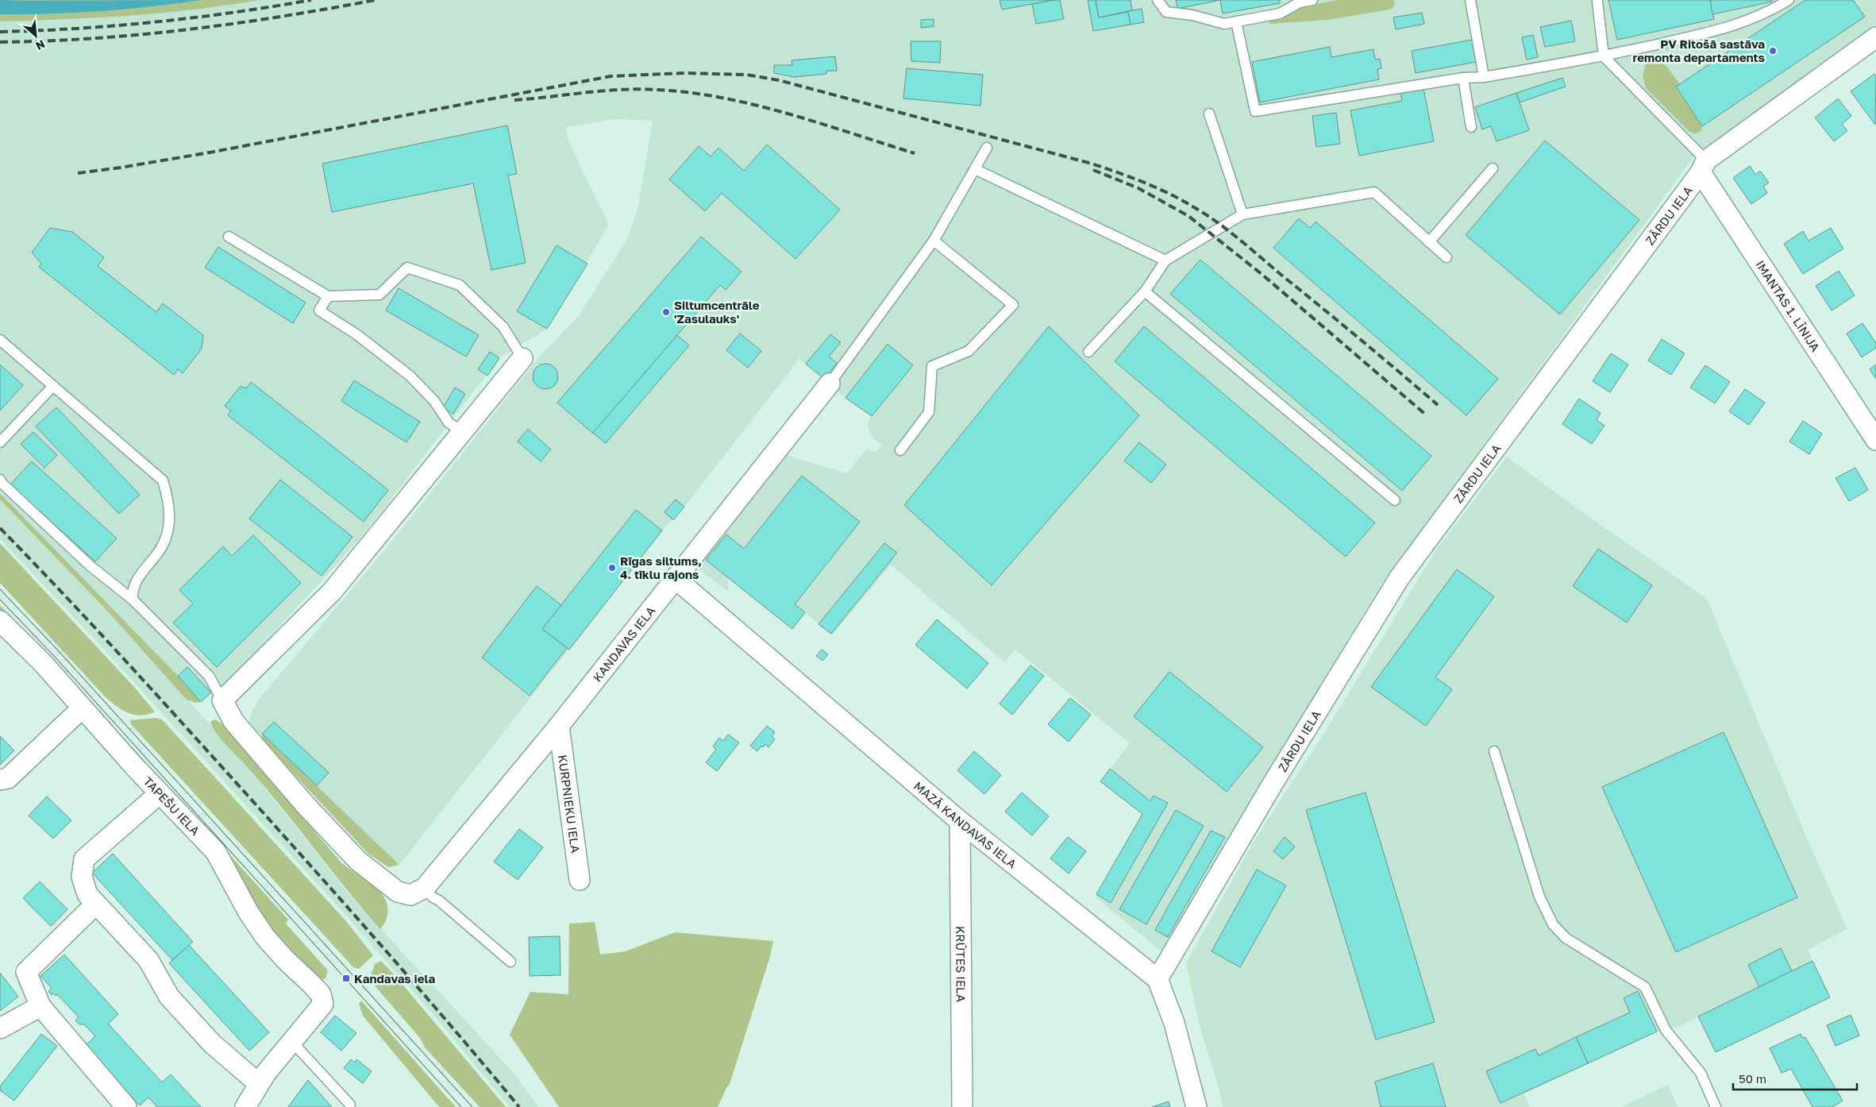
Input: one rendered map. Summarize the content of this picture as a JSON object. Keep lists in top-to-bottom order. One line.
{"streets":{"street":["ZĀRDU IELA","IMANTAS 1. LĪNIJA","KANDAVAS IELA","KURPNIEKU IELA","TAPEŠU IELA","MAZĀ KANDAVAS IELA","KRŪTES IELA"]},"crossings":[["ZĀRDU IELA","IMANTAS 1. LĪNIJA"],["ZĀRDU IELA","MAZĀ KANDAVAS IELA"],["KANDAVAS IELA","KURPNIEKU IELA"],["KANDAVAS IELA","MAZĀ KANDAVAS IELA"],["MAZĀ KANDAVAS IELA","KRŪTES IELA"]],"places":{"other":["PV Ritošā sastāva remonta departaments","Siltumcentrāle 'Zasulauks'","Rīgas siltums, 4. tīklu rajons"],"transit":["Kandavas iela"]},"scale_bar":"50 m","north":"bottom right"}
